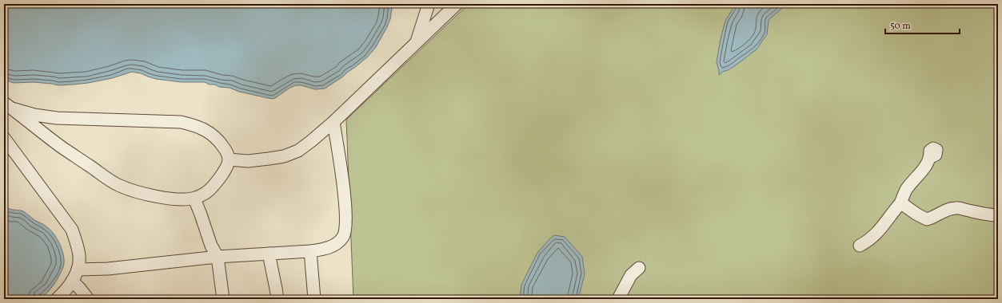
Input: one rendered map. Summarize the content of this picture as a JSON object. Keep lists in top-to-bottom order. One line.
{"scale_bar":"50 m"}
